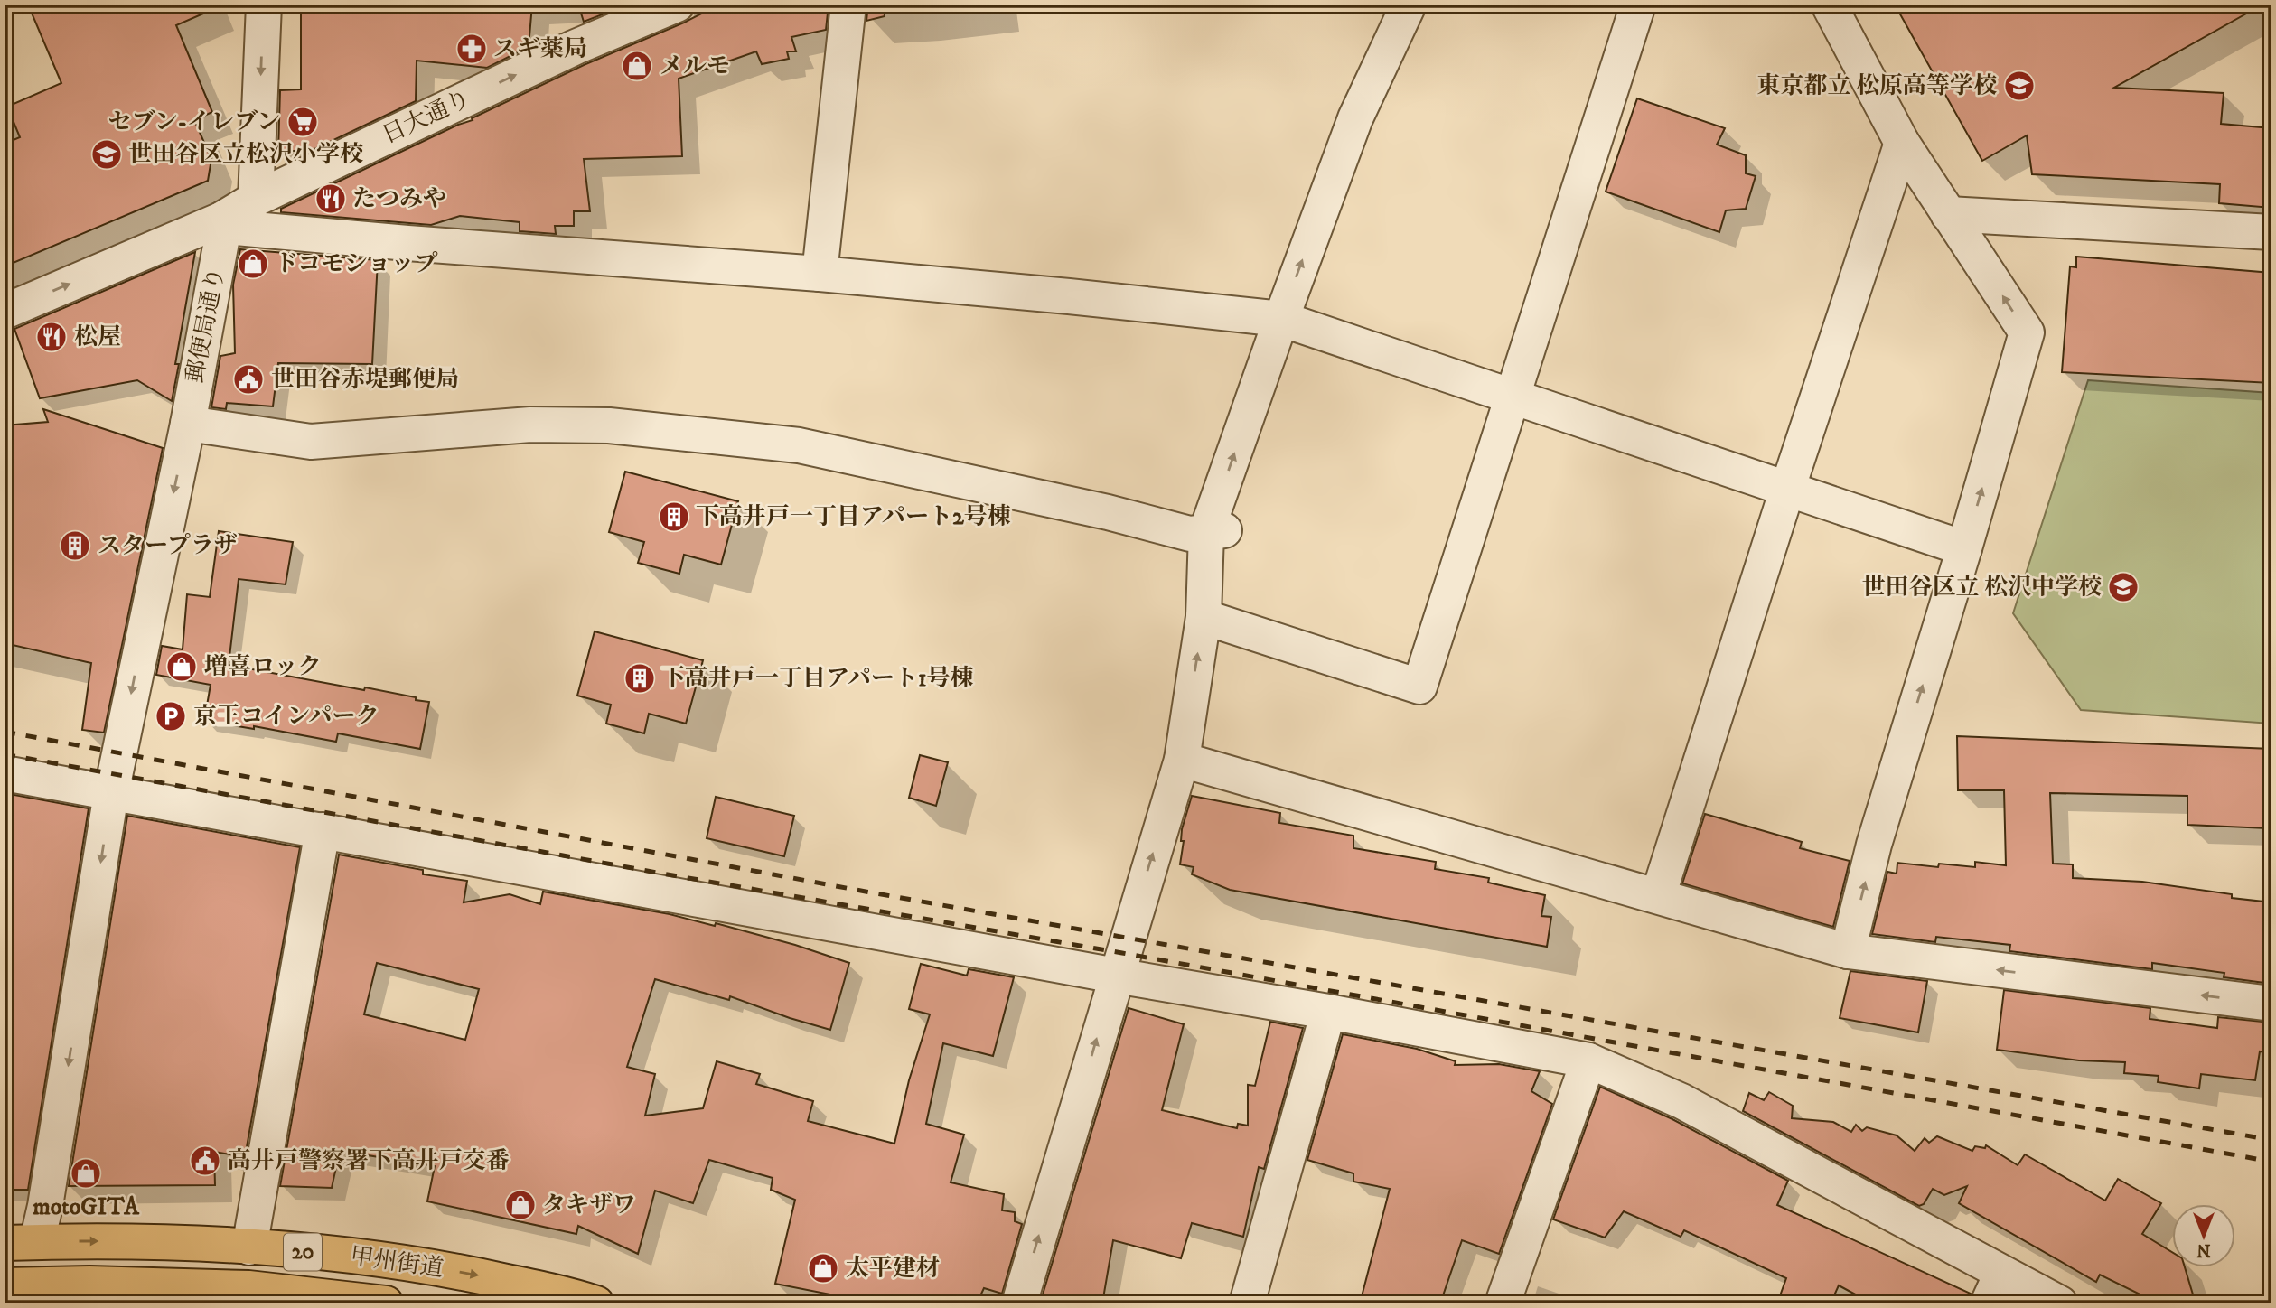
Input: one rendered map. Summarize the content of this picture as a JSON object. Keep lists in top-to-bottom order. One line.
{"streets":{"highway":["20","甲州街道"],"street":["日大通り","郵便局通り"]},"crossings":[["日大通り","郵便局通り"],["郵便局通り","甲州街道"]],"one_way":["日大通り"],"places":{"pharmacy":["スギ薬局"],"shop":["メルモ","ドコモショップ","増喜ロック","motoGITA","タキザワ","太平建材"],"school or university":["東京都立 松原高等学校","世田谷区立松沢小学校","世田谷区立 松沢中学校"],"supermarket":["セブン-イレブン"],"restaurant":["たつみや","松屋"],"public building":["世田谷赤堤郵便局","高井戸警察署下高井戸交番"],"building":["下高井戸一丁目アパート2号棟","スタープラザ","下高井戸一丁目アパート1号棟"],"parking":["京王コインパーク"]},"north":"bottom"}
